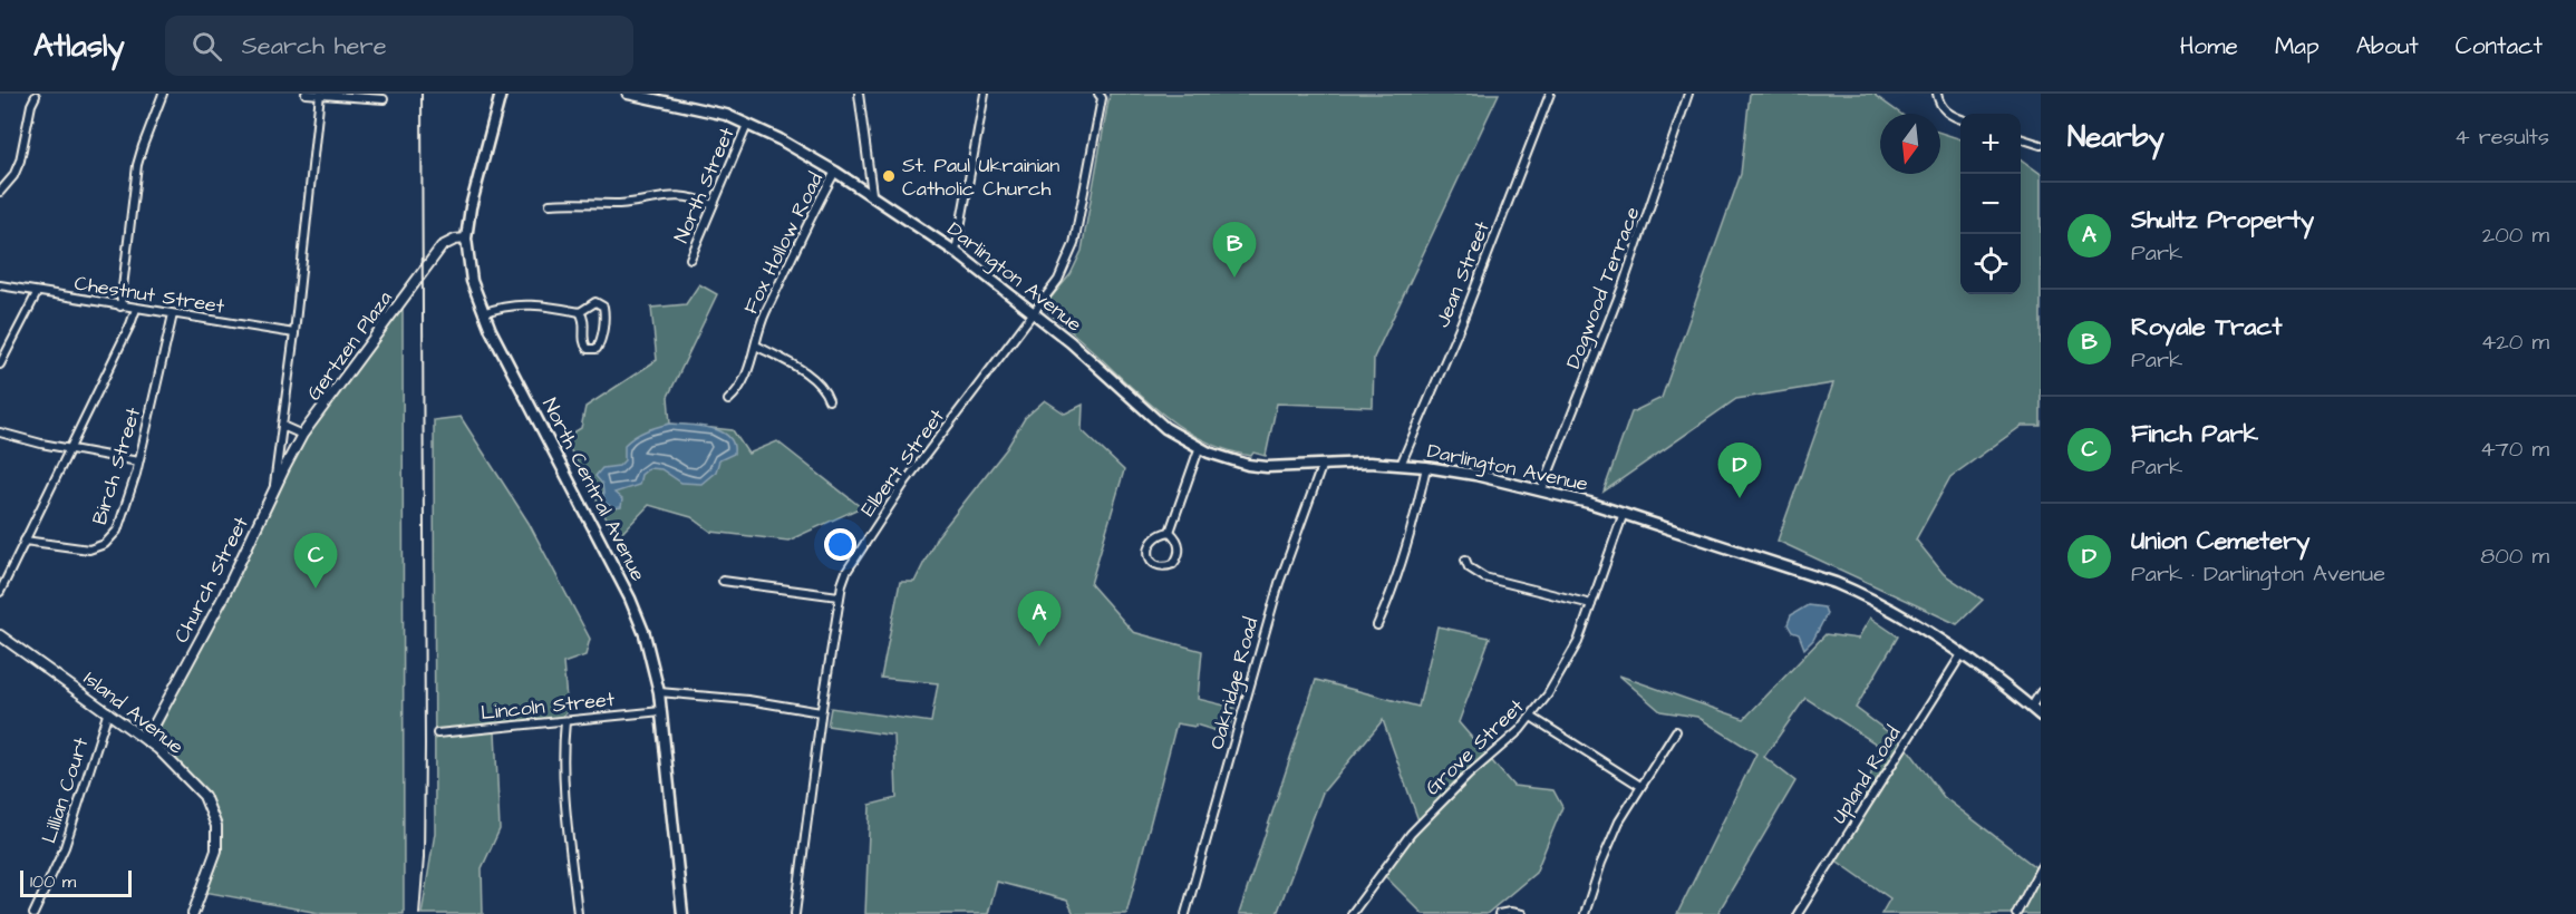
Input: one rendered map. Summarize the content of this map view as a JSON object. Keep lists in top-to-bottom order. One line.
{"streets":{"main road":["Darlington Avenue","North Central Avenue"],"street":["North Street","Fox Hollow Road","Jean Street","Dogwood Terrace","Chestnut Street","Gertzen Plaza","Elbert Street","Birch Street","Church Street","Oakridge Road","Lincoln Street","Island Avenue","Grove Street","Upland Road","Lillian Court"]},"crossings":[["North Street","Darlington Avenue"],["Fox Hollow Road","Darlington Avenue"],["Jean Street","Darlington Avenue"],["Darlington Avenue","Dogwood Terrace"],["Darlington Avenue","Elbert Street"],["Darlington Avenue","Oakridge Road"],["Darlington Avenue","Grove Street"],["Darlington Avenue","Upland Road"],["Chestnut Street","Birch Street"],["Chestnut Street","Church Street"],["Gertzen Plaza","North Central Avenue"],["Gertzen Plaza","Church Street"],["North Central Avenue","Lincoln Street"],["Church Street","Island Avenue"],["Island Avenue","Lillian Court"]],"places":["St. Paul Ukrainian Catholic Church"],"scale_bar":"100 m","north":"bottom","page":{"header":"Atlasly","search":"Search here","nav":["Home","Map","About","Contact"],"heading":["Nearby","4 results"],"map_buttons":["+","−"],"list":[{"mark":"A","name":"Shultz Property","note":"Park","value":"200 m"},{"mark":"B","name":"Royale Tract","note":"Park","value":"420 m"},{"mark":"C","name":"Finch Park","note":"Park","value":"470 m"},{"mark":"D","name":"Union Cemetery","note":"Park · Darlington Avenue","value":"800 m"}],"pins":["B","D","C","A"],"scale":"100 m"}}
